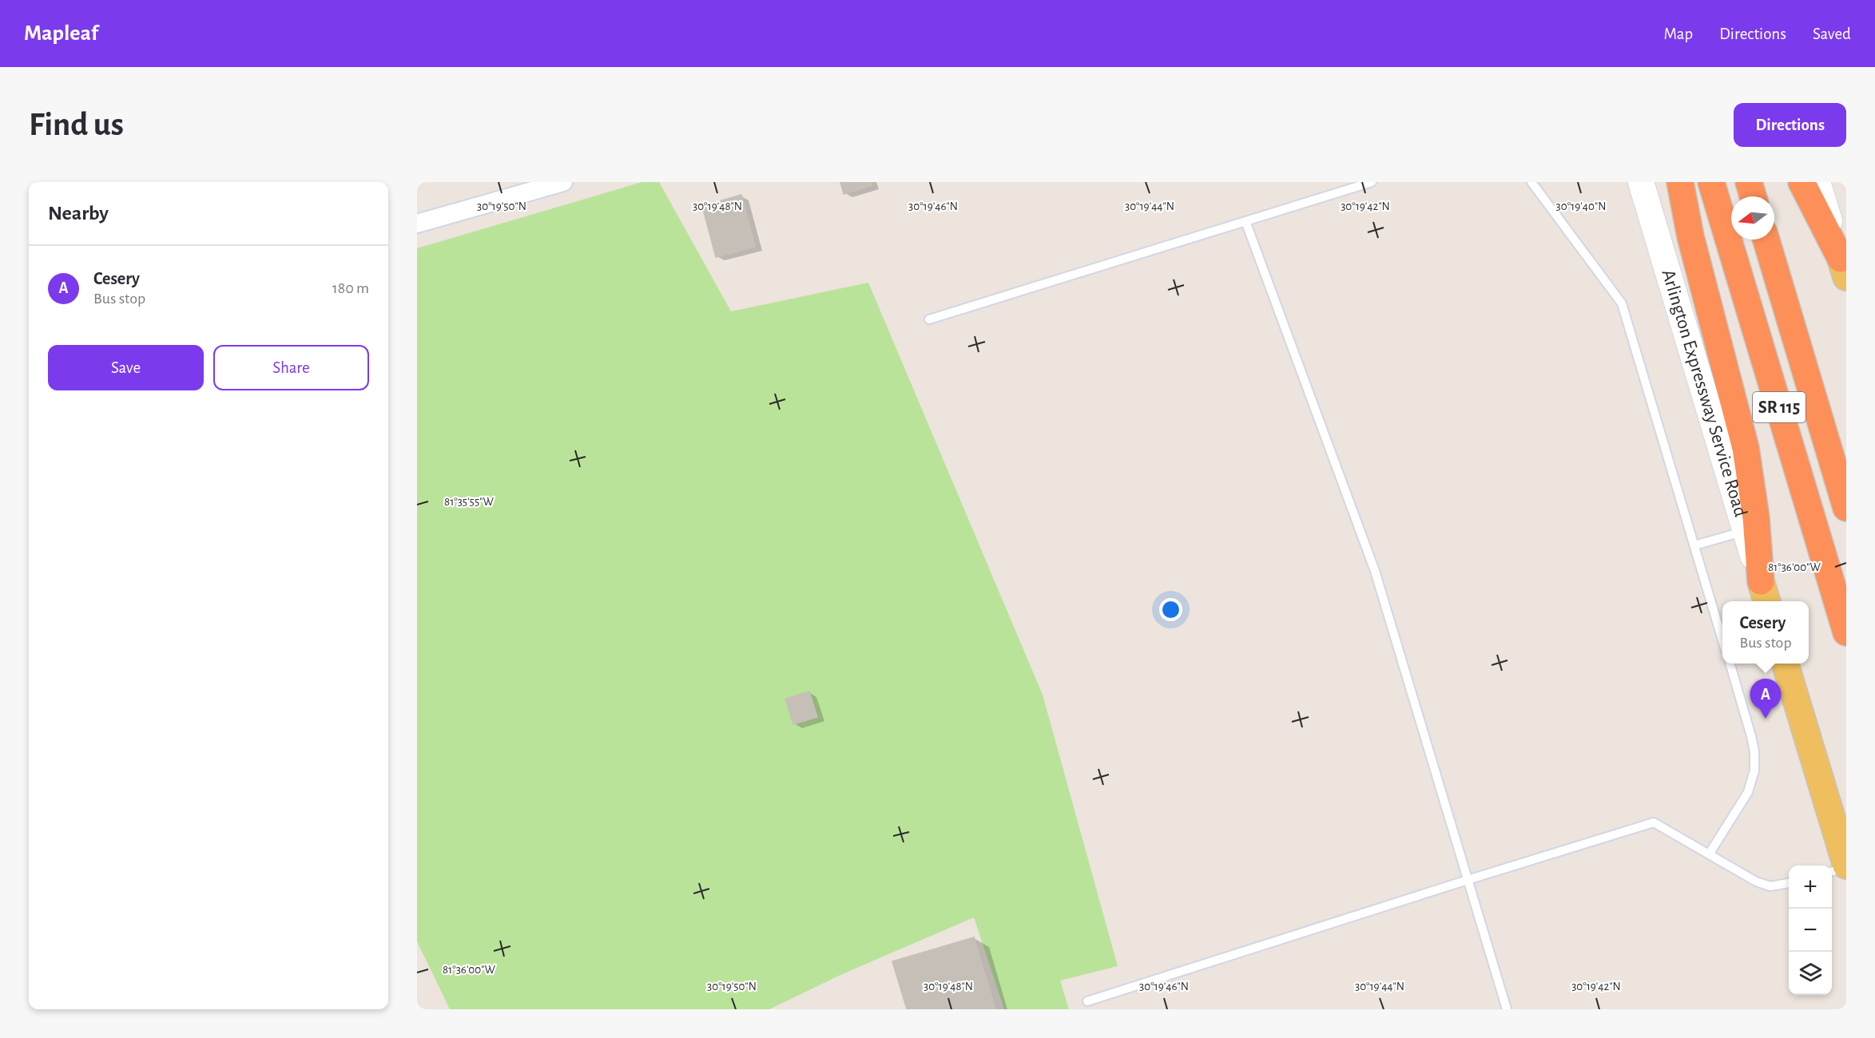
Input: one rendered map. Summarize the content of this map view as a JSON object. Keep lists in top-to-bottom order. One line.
{"streets":{"highway":["SR 115"],"main road":["Arlington Expressway Service Road"]},"north":"left","page":{"header":"Mapleaf","nav":["Map","Directions","Saved"],"buttons":["Directions",["Save","Share"]],"title":"Find us","heading":"Nearby","list":[{"mark":"A","name":"Cesery","note":"Bus stop","value":"180 m"}],"popup":["Cesery","Bus stop"],"pins":"A","map_buttons":["+","−"]},"coordinates":["30°19'50\"N","30°19'48\"N","30°19'46\"N","30°19'44\"N","30°19'42\"N","30°19'40\"N","81°35'55\"W","81°36'00\"W"]}
